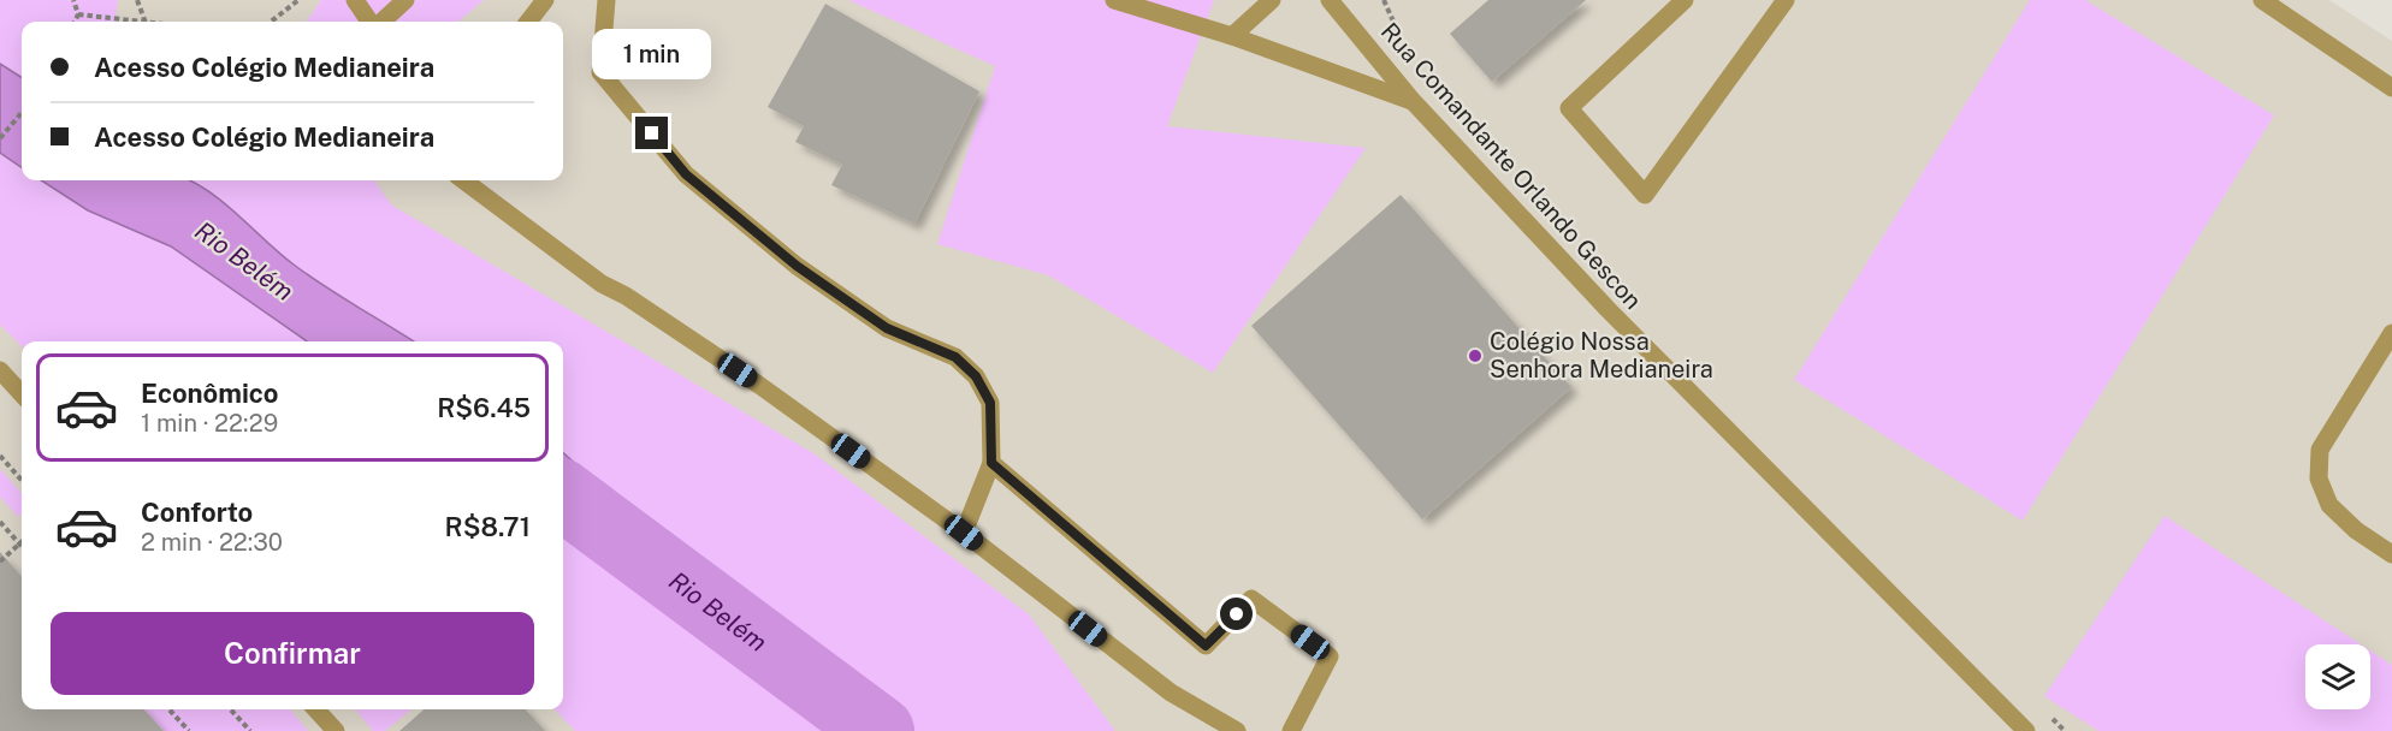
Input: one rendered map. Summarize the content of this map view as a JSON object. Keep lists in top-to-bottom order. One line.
{"streets":{"lane":["Rua Comandante Orlando Gescon"]},"water":["Rio Belém"],"places":["Colégio Nossa Senhora Medianeira"],"page":{"banner":["Acesso Colégio Medianeira","Acesso Colégio Medianeira"],"bubble":"1 min","list":[{"name":"Econômico","note":"1 min · 22:29","value":"R$6.45"},{"name":"Conforto","note":"2 min · 22:30","value":"R$8.71"}],"buttons":"Confirmar"}}
